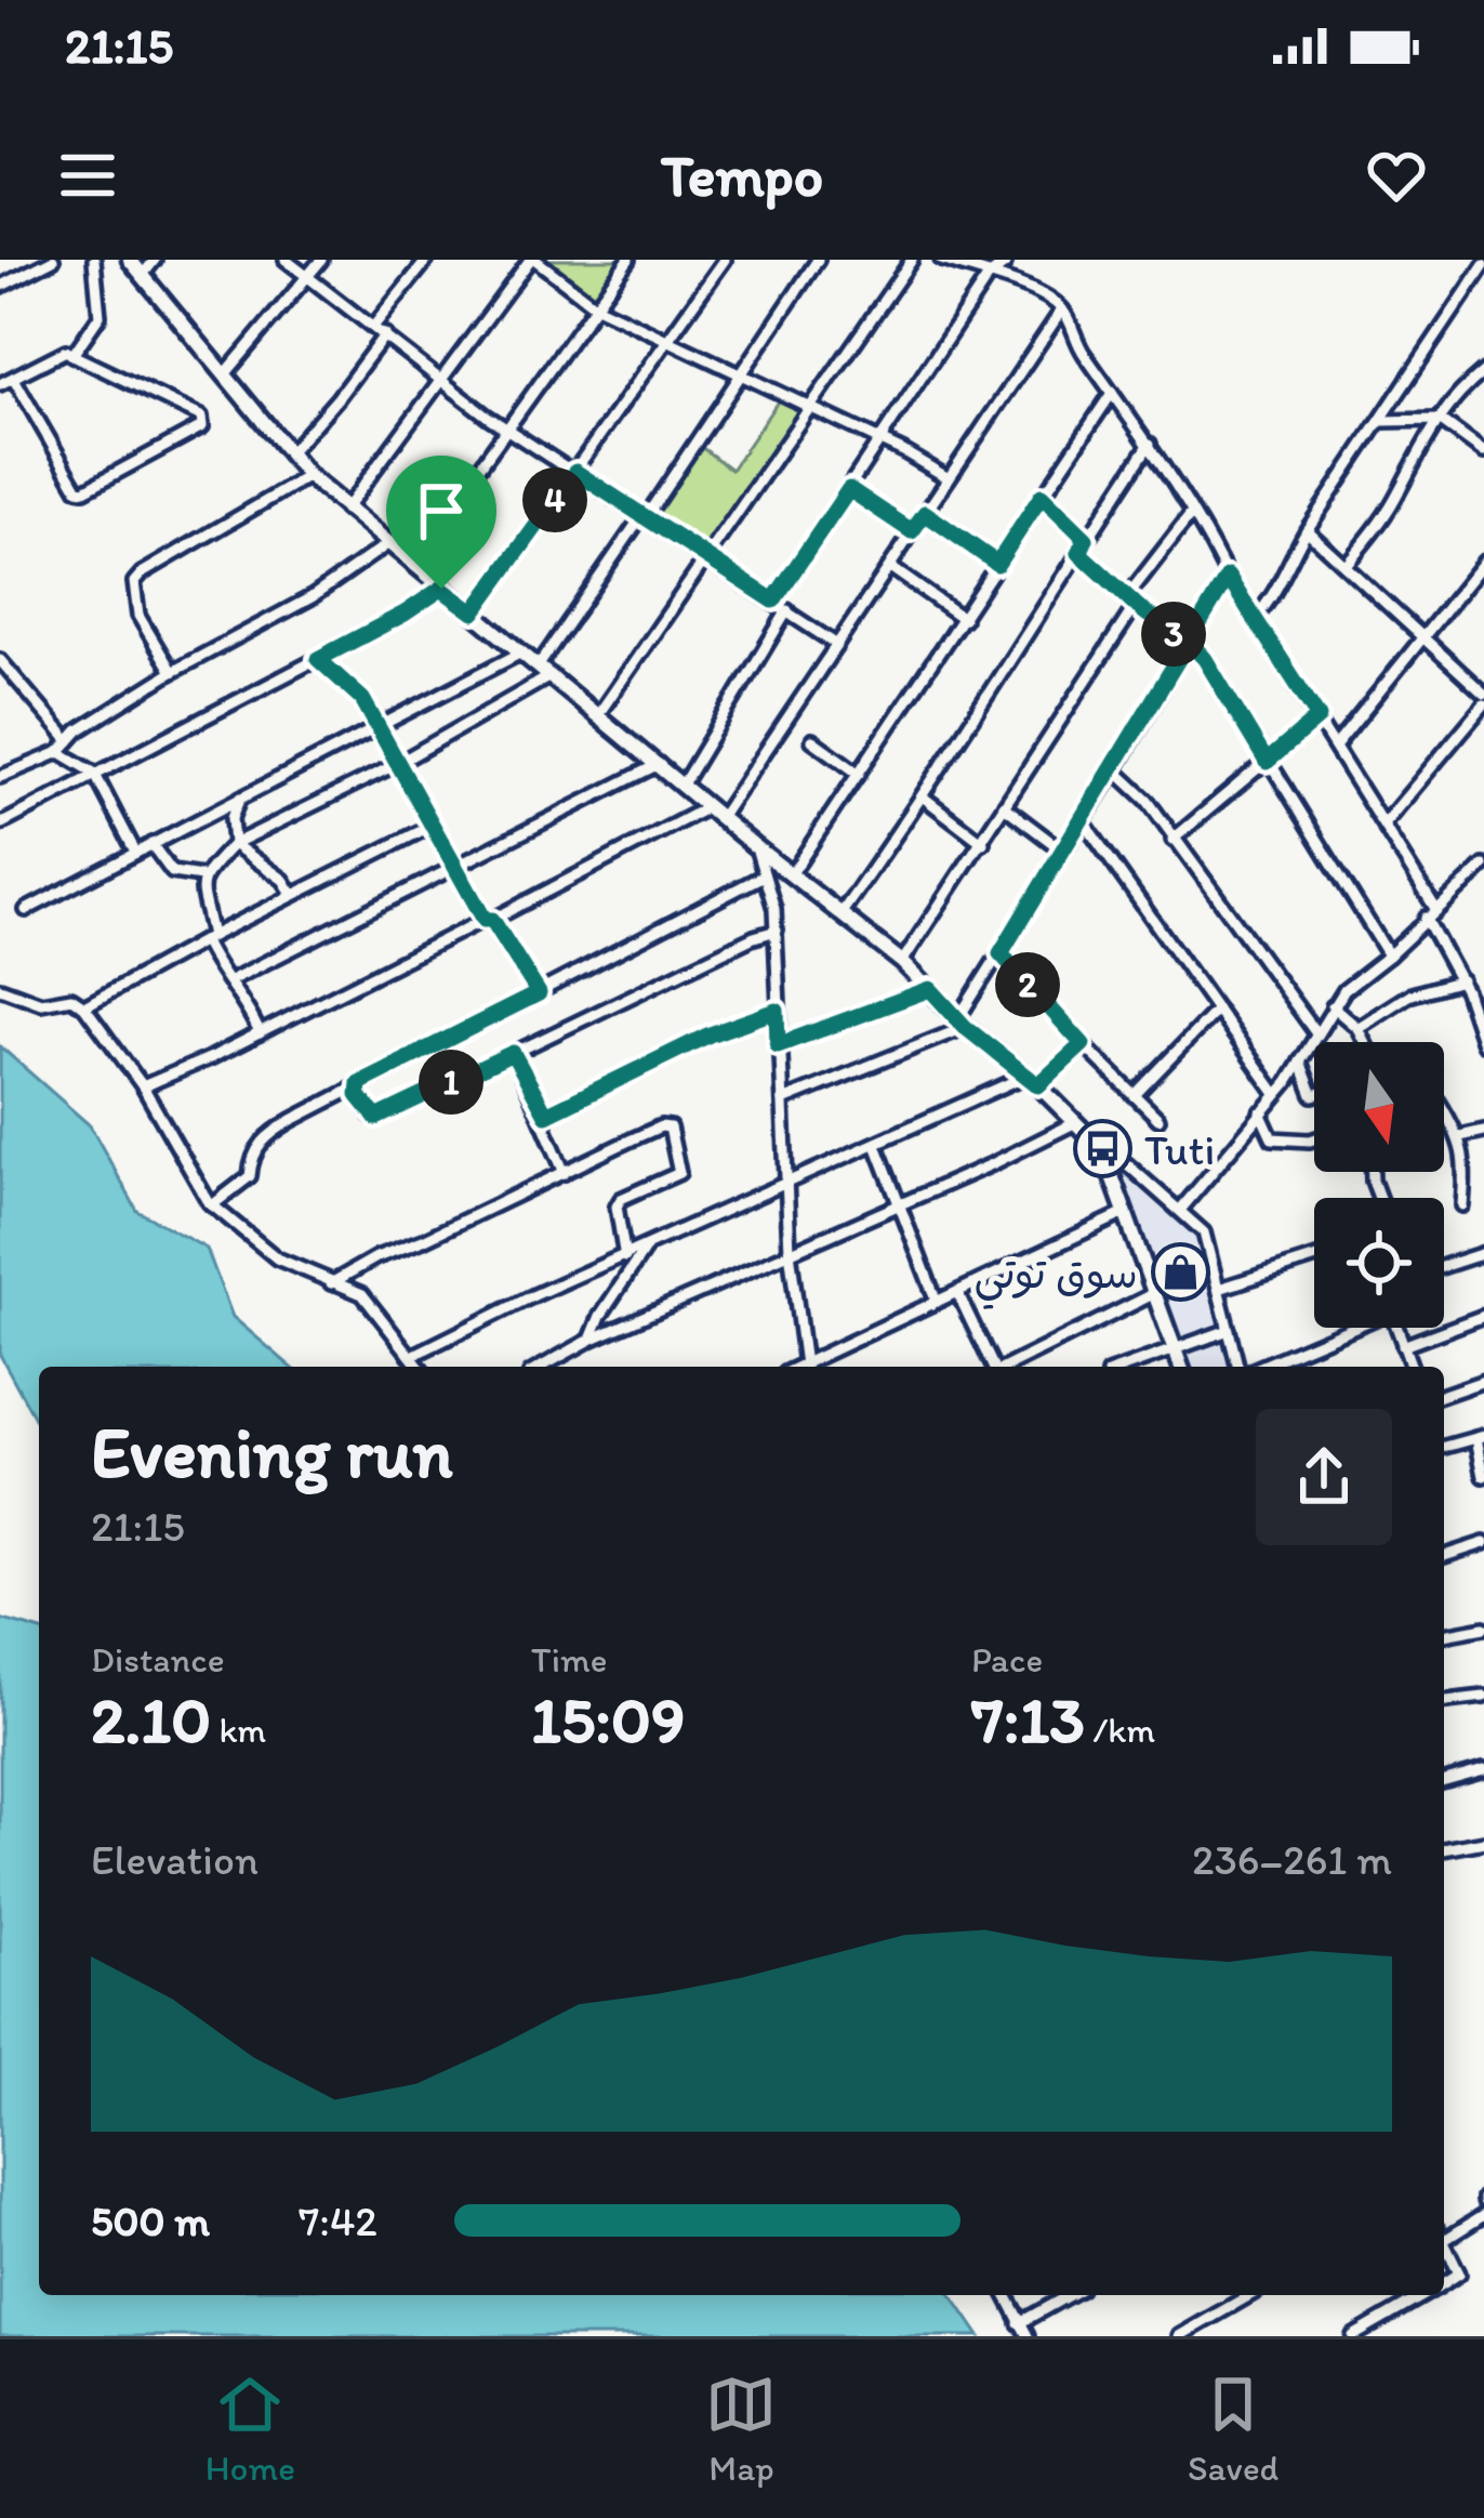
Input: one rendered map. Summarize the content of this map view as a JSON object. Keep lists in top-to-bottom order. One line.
{"places":{"bus stop":["Tuti"],"shop":["سوق توتي"]},"north":"bottom","page":{"status":"21:15","header":"Tempo","pins":["4","3","2","1"],"heading":["Evening run","21:15"],"stats":[["Distance","2.10 km"],["Time","15:09"],["Pace","7:13 /km"]],"chart":["Elevation","236–261 m"],"list":[{"name":"500 m","note":"7:42"}],"tabs":["Home","Map","Saved"]}}
